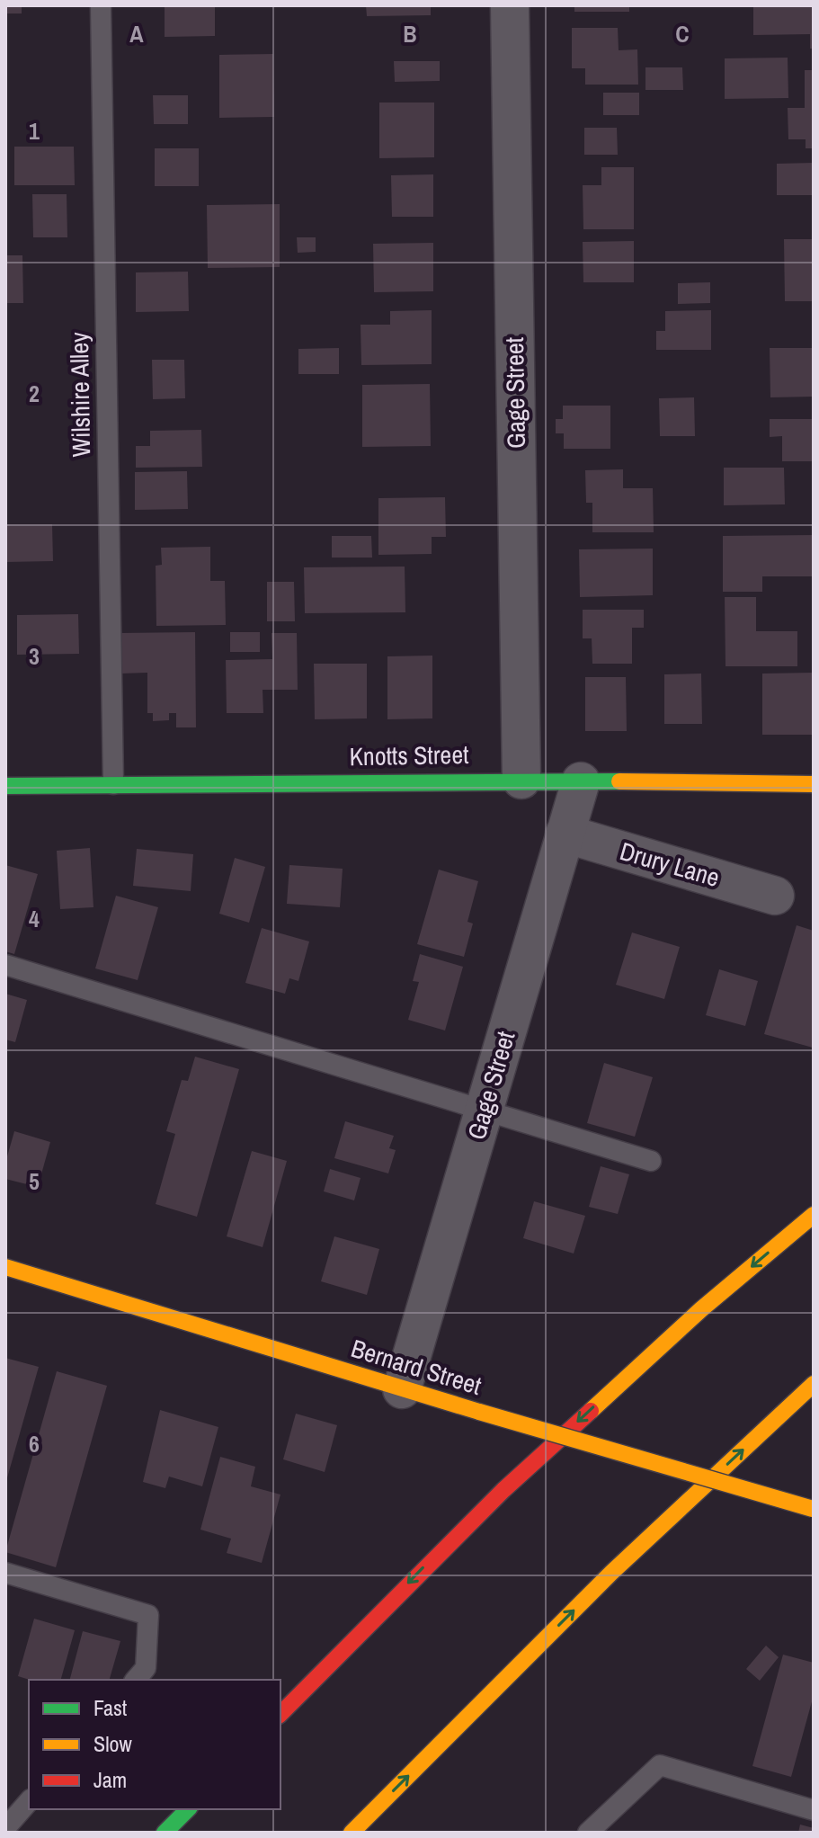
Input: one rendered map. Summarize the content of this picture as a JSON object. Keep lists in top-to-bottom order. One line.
{"streets":{"main road":["Knotts Street","Bernard Street"],"street":["Gage Street","Drury Lane"],"lane":["Wilshire Alley"]},"crossings":[["Gage Street","Knotts Street"],["Gage Street","Drury Lane"],["Gage Street","Bernard Street"],["Wilshire Alley","Knotts Street"]],"legend":["Fast","Slow","Jam"],"grid":{"columns":["A","B","C"],"rows":["1","2","3","4","5","6"]}}
